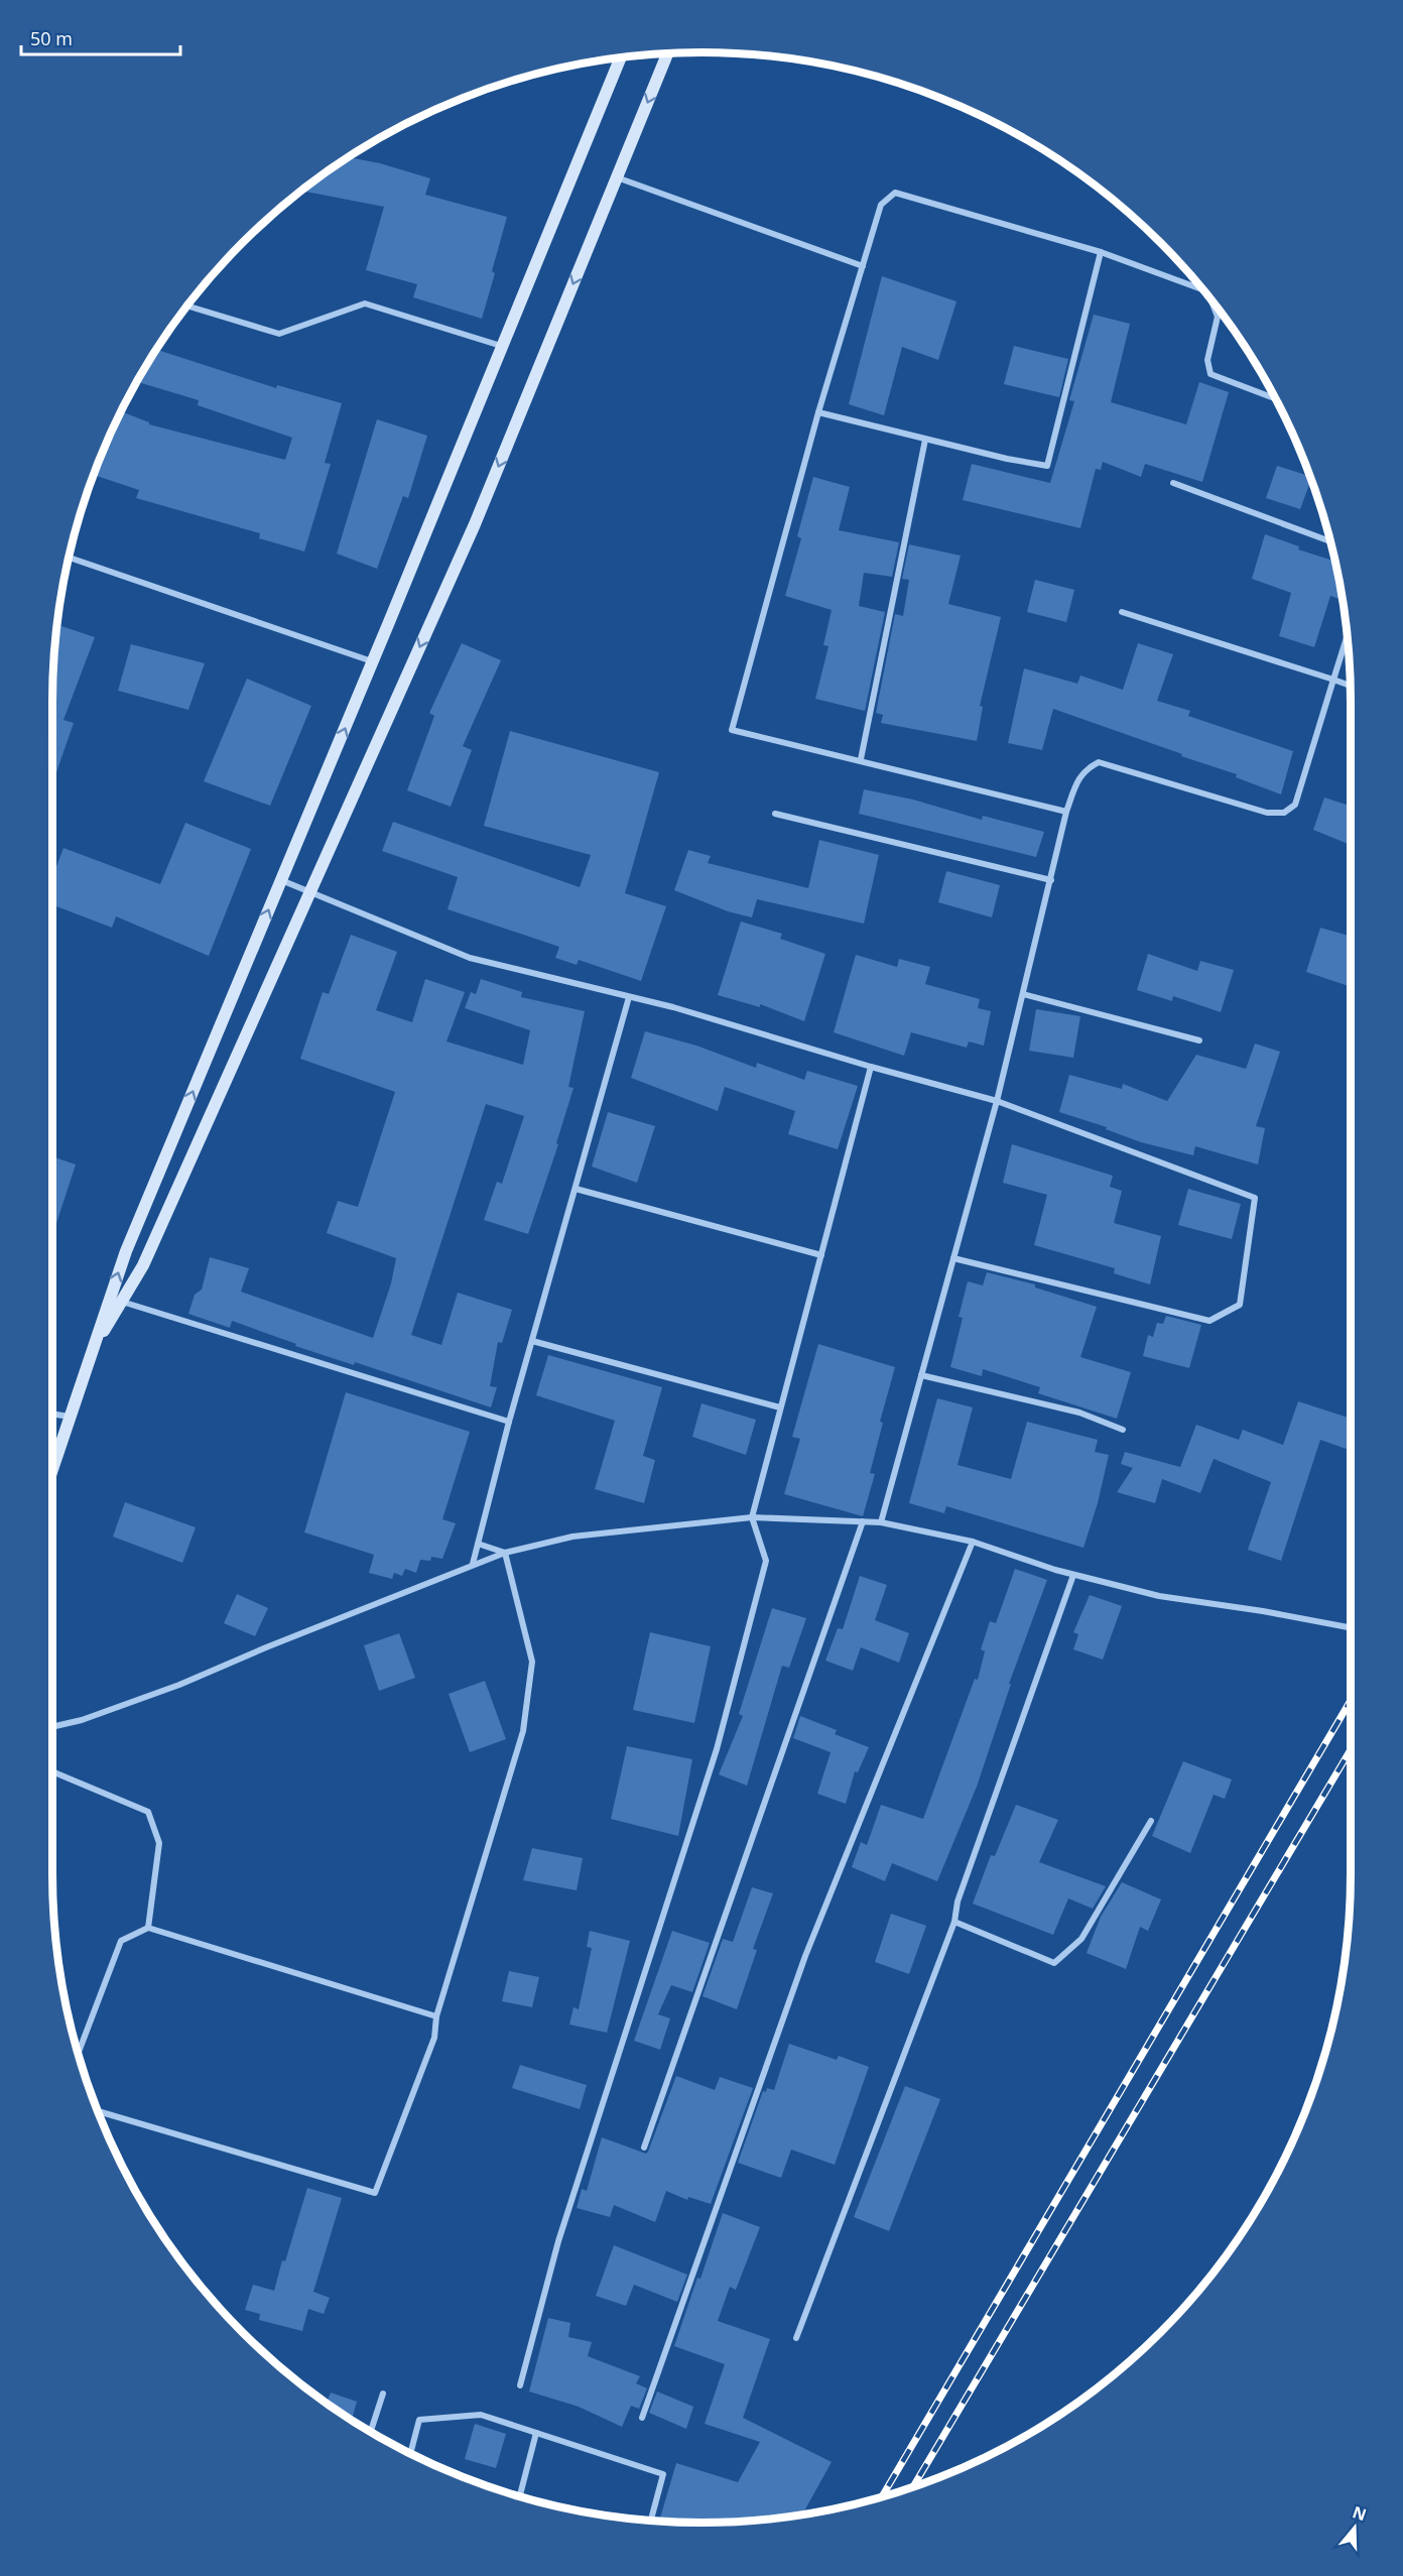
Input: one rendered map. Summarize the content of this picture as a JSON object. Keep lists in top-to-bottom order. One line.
{"scale_bar":"50 m","north":"top"}
